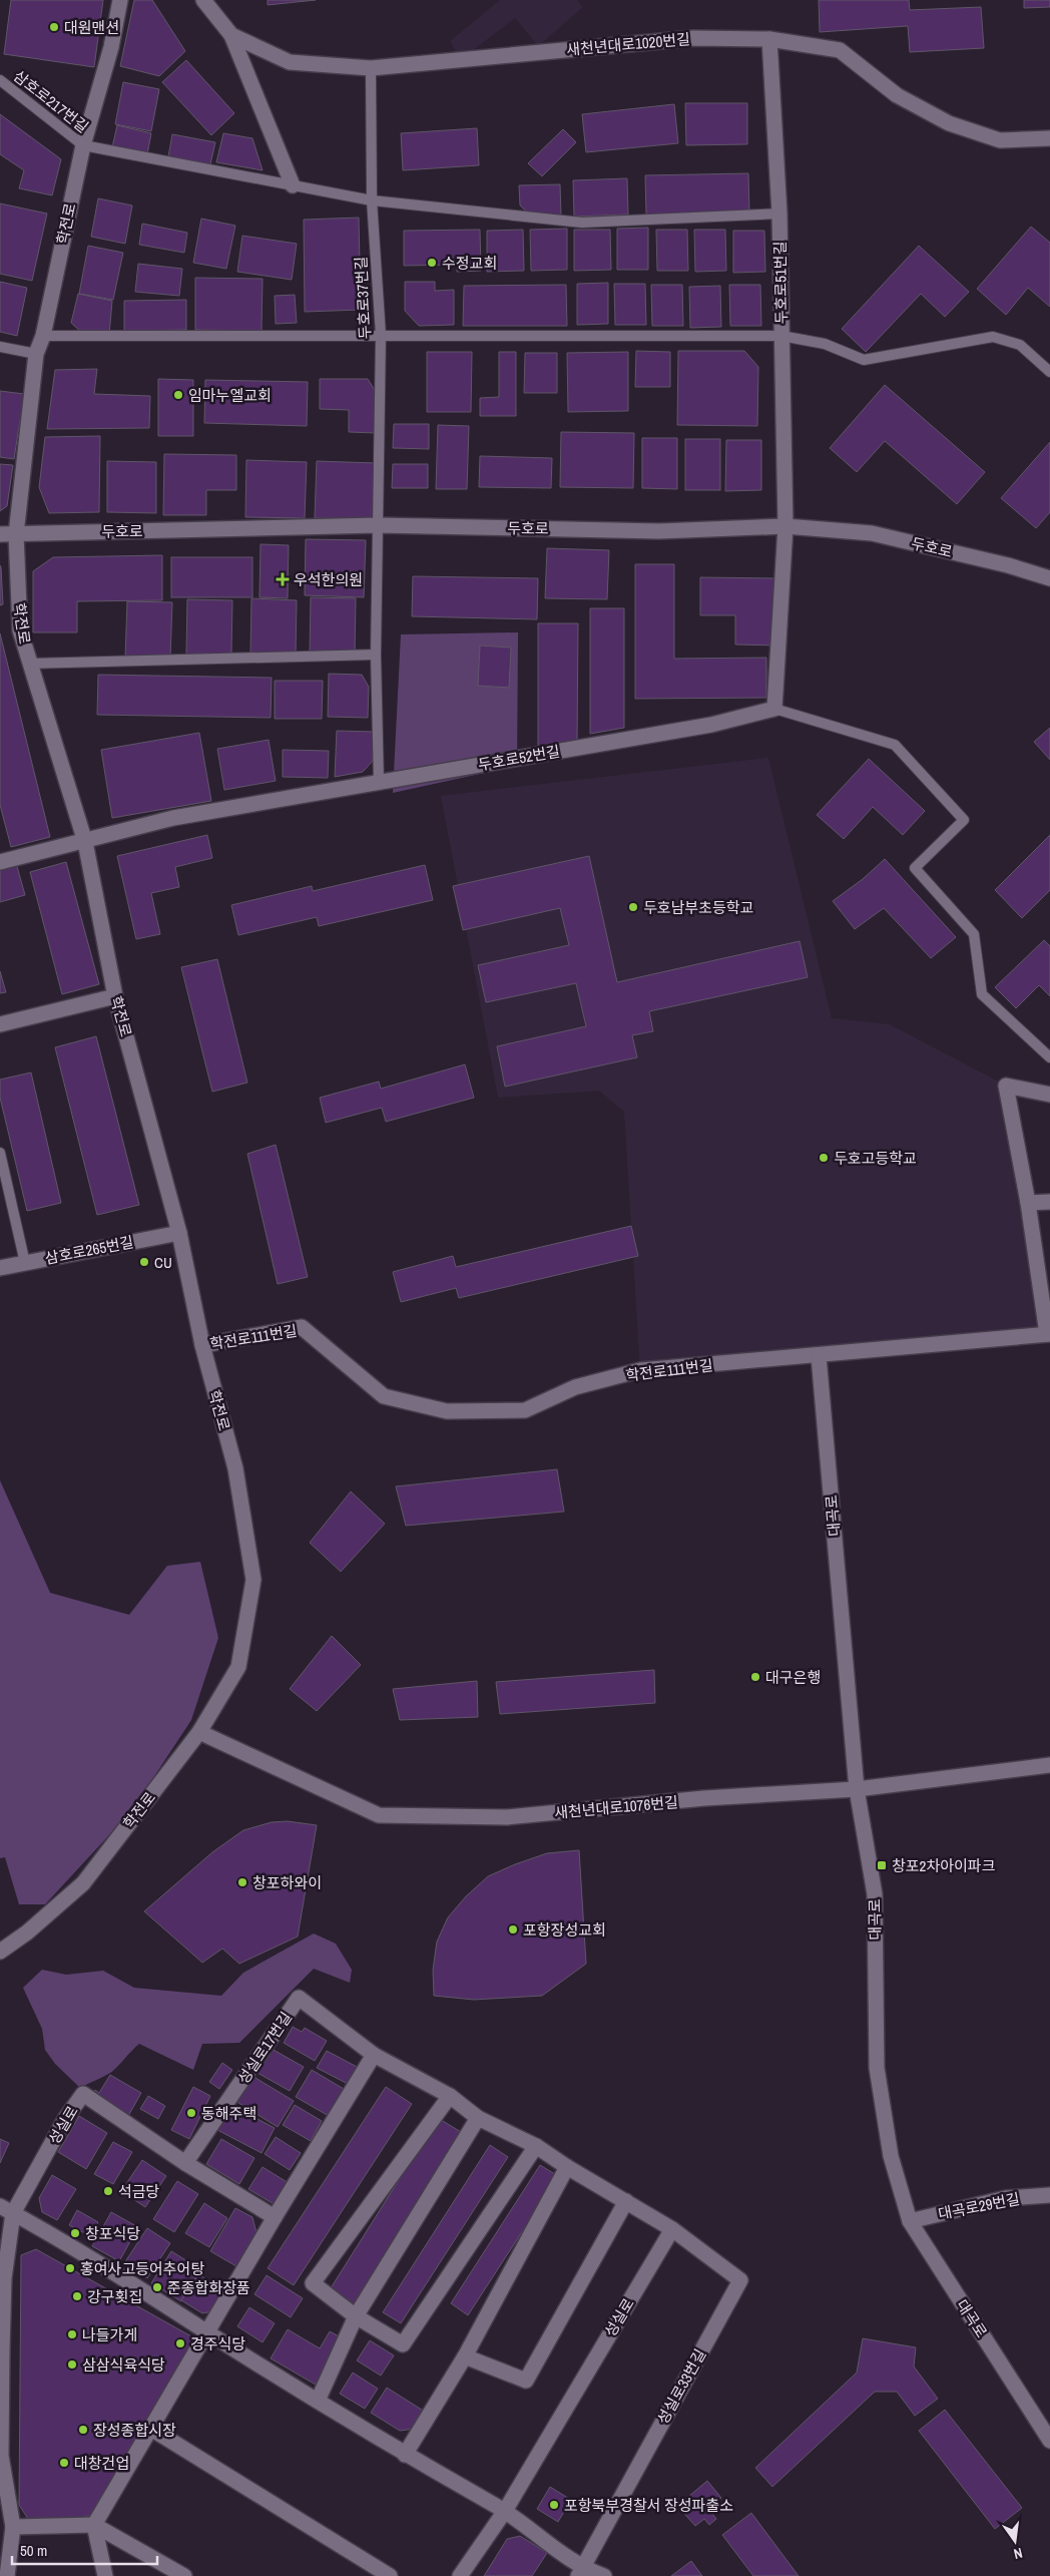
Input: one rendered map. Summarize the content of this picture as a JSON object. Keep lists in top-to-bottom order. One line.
{"streets":{"street":["새천년대로1020번길","학전로","두호로51번길","두호로","두호로52번길","삼호로265번길","학전로111번길","대곡로","새천년대로1076번길","성실로17번길","성실로","대곡로29번길","성실로33번길"],"lane":["삼호로217번길","두호로37번길"]},"crossings":[["새천년대로1020번길","두호로51번길"],["새천년대로1020번길","두호로37번길"],["삼호로217번길","학전로"],["학전로","두호로"],["학전로","두호로52번길"],["학전로","삼호로265번길"],["학전로","학전로111번길"],["학전로","새천년대로1076번길"],["두호로51번길","두호로"],["두호로37번길","두호로"],["두호로37번길","두호로52번길"],["학전로111번길","대곡로"],["대곡로","새천년대로1076번길"],["대곡로","대곡로29번길"],["성실로17번길","성실로"],["성실로","성실로33번길"]],"places":{"other":["대원맨션","수정교회","임마누엘교회","두호남부초등학교","두호고등학교","CU","대구은행","창포하와이","포항장성교회","동해주택","석금당","창포식당","홍여사고등어추어탕","준종합화장품","강구횟집","나들가게","경주식당","삼삼식육식당","장성종합시장","대창건업","포항북부경찰서 장성파출소"],"health":["우석한의원"],"transit":["창포2차아이파크"]},"scale_bar":"50 m","north":"bottom"}
